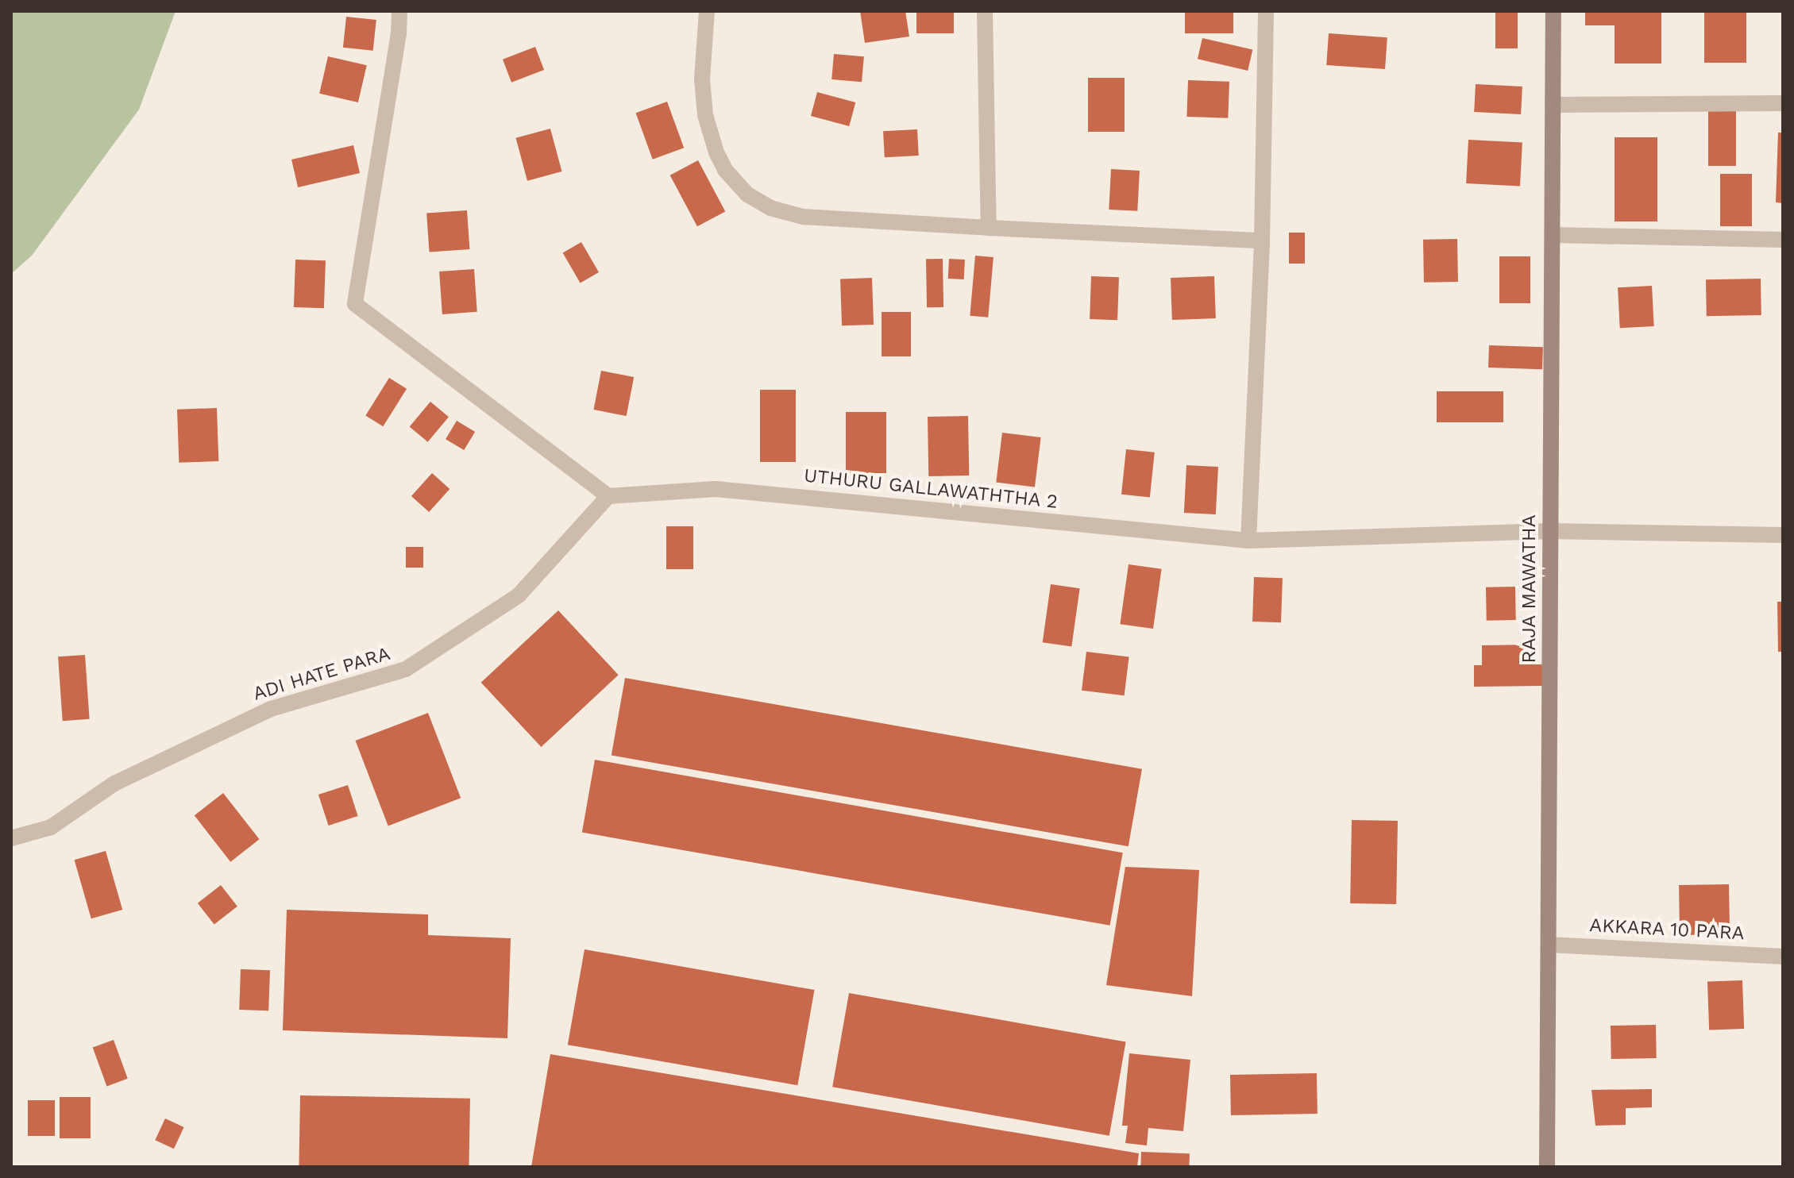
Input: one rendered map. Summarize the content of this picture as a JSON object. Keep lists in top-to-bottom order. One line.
{"streets":{"street":["UTHURU GALLAWATHTHA 2","RAJA MAWATHA","ADI HATE PARA","AKKARA 10 PARA"]},"crossings":[["UTHURU GALLAWATHTHA 2","RAJA MAWATHA"],["UTHURU GALLAWATHTHA 2","ADI HATE PARA"],["RAJA MAWATHA","AKKARA 10 PARA"]]}
